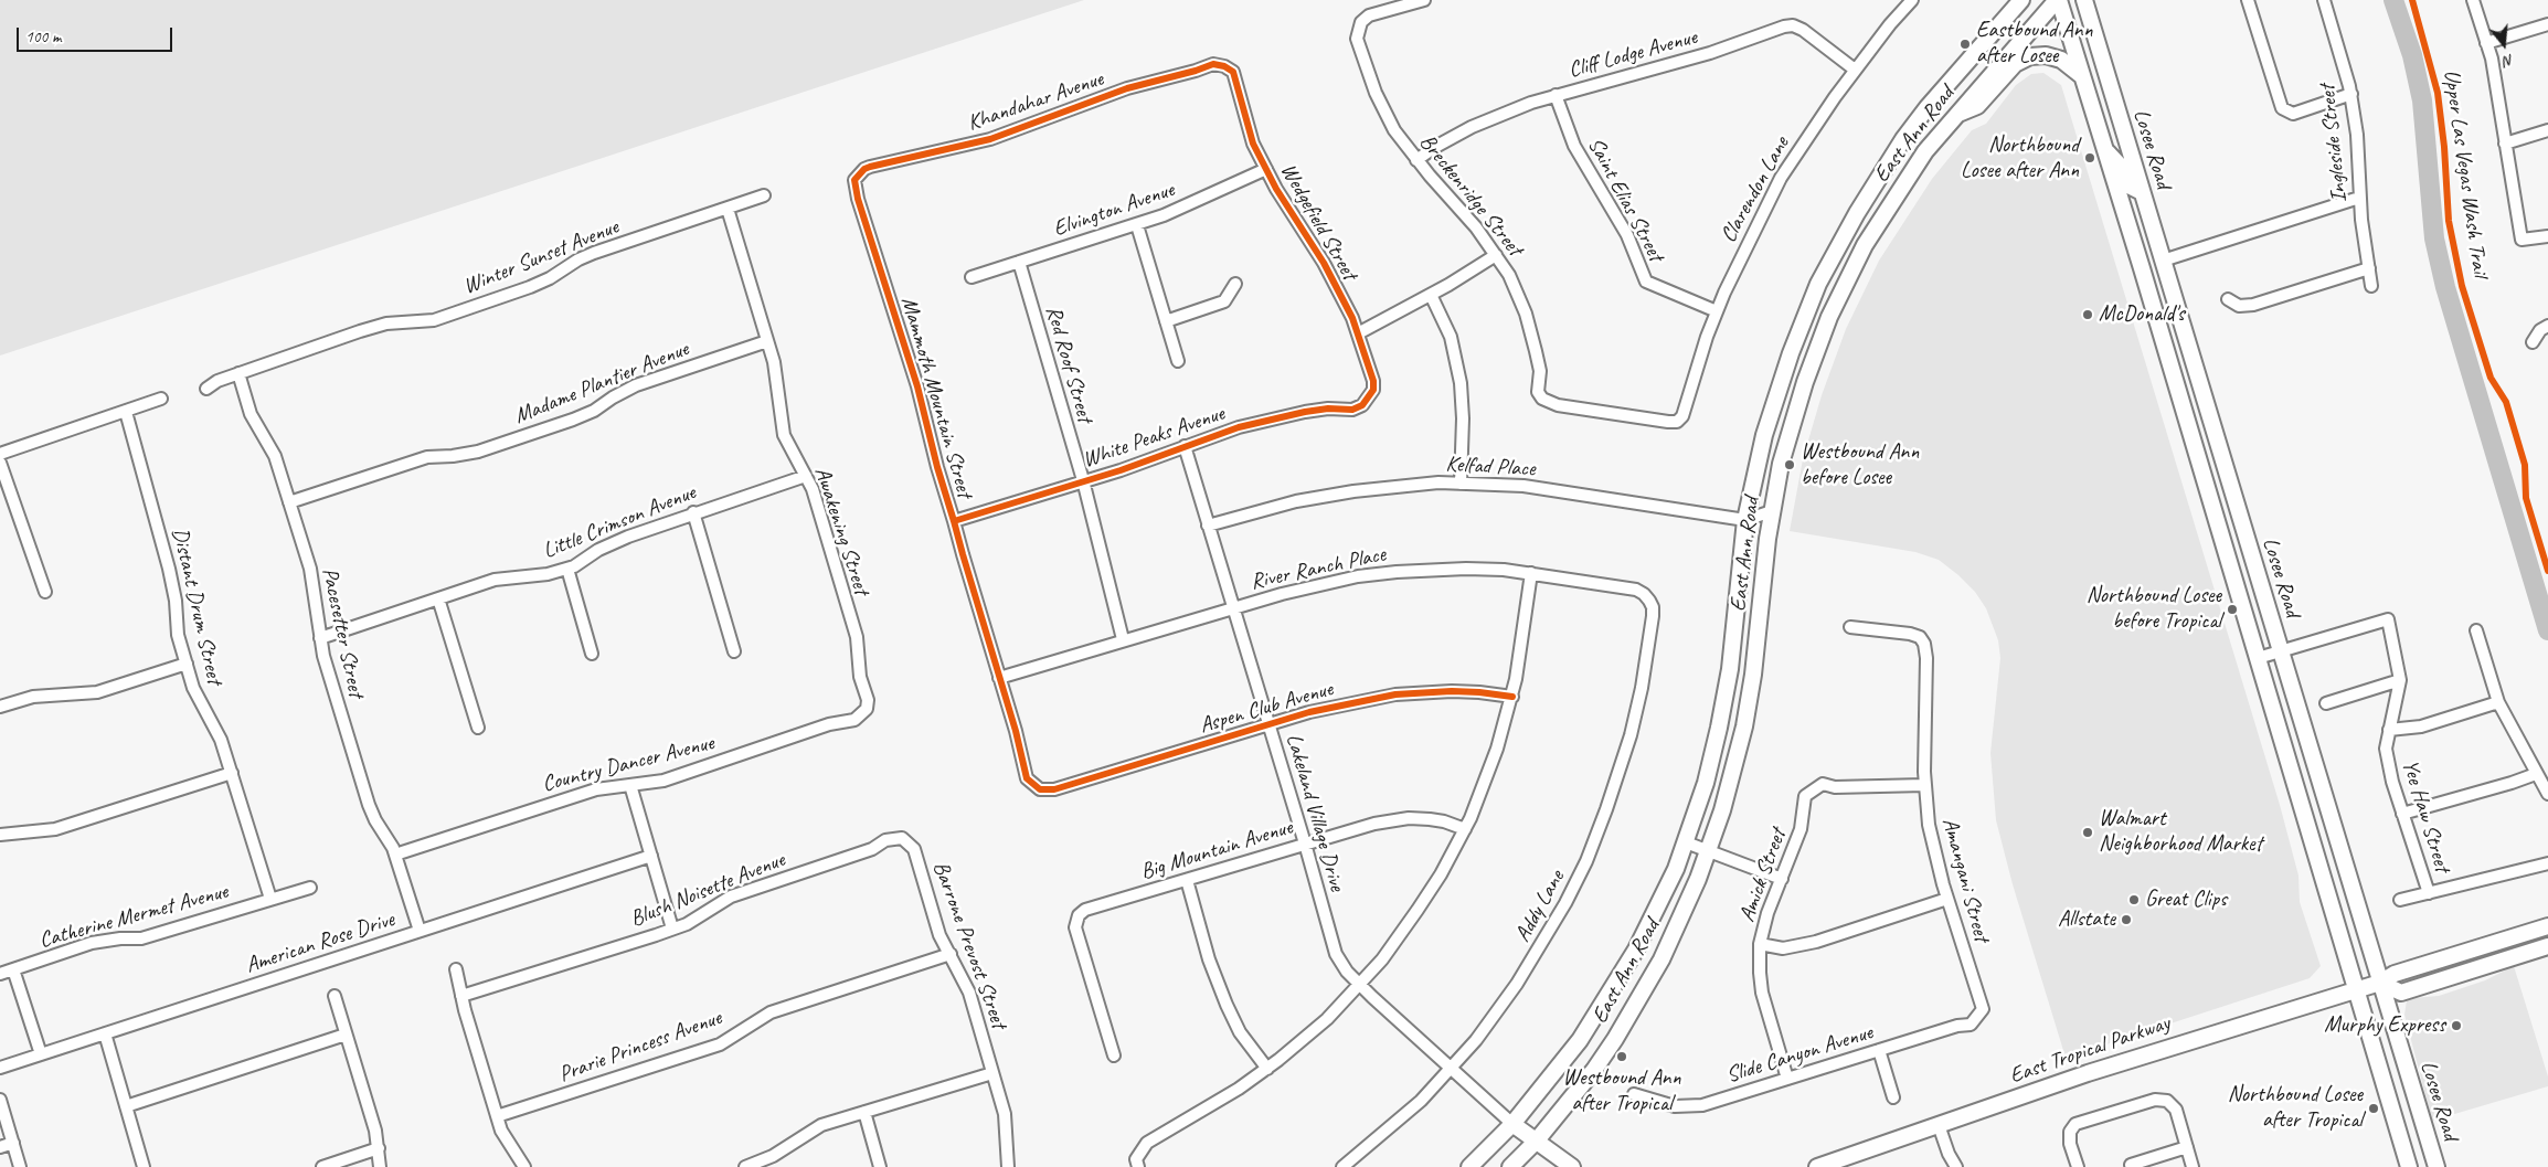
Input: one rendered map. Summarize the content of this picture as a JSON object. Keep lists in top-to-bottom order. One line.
{"streets":{"main road":["East Ann Road","Losee Road","East Tropical Parkway"],"street":["Cliff Lodge Avenue","Khandahar Avenue","Ingleside Street","Clarendon Lane","Breckenridge Street","Saint Elias Street","Elvington Avenue","Wedgefield Street","Winter Sunset Avenue","Red Roof Street","Madame Plantier Avenue","Mammoth Mountain Street","White Peaks Avenue","Kelfad Place","Little Crimson Avenue","Awakening Street","River Ranch Place","Distant Drum Street","Pacesetter Street","Aspen Club Avenue","Country Dancer Avenue","Lakeland Village Drive","Yee Haw Street","Big Mountain Avenue","Amick Street","Amangani Street","Blush Noisette Avenue","Addy Lane","Catherine Mermet Avenue","American Rose Drive","Barrone Prevost Street","Prarie Princess Avenue","Slide Canyon Avenue"],"cycle path":["Upper Las Vegas Wash Trail"]},"crossings":[["Cliff Lodge Avenue","Clarendon Lane"],["Cliff Lodge Avenue","Breckenridge Street"],["Cliff Lodge Avenue","Saint Elias Street"],["Khandahar Avenue","Wedgefield Street"],["Khandahar Avenue","Mammoth Mountain Street"],["East Ann Road","Losee Road"],["East Ann Road","Kelfad Place"],["East Ann Road","Lakeland Village Drive"],["Losee Road","Yee Haw Street"],["Losee Road","East Tropical Parkway"],["Clarendon Lane","Breckenridge Street"],["Clarendon Lane","Saint Elias Street"],["Elvington Avenue","Wedgefield Street"],["Elvington Avenue","Red Roof Street"],["Wedgefield Street","White Peaks Avenue"],["Winter Sunset Avenue","Awakening Street"],["Winter Sunset Avenue","Pacesetter Street"],["Red Roof Street","White Peaks Avenue"],["Red Roof Street","River Ranch Place"],["Madame Plantier Avenue","Awakening Street"],["Madame Plantier Avenue","Pacesetter Street"],["Mammoth Mountain Street","White Peaks Avenue"],["Mammoth Mountain Street","River Ranch Place"],["Mammoth Mountain Street","Aspen Club Avenue"],["White Peaks Avenue","Lakeland Village Drive"],["Kelfad Place","Lakeland Village Drive"],["Little Crimson Avenue","Awakening Street"],["Little Crimson Avenue","Pacesetter Street"],["Awakening Street","Country Dancer Avenue"],["River Ranch Place","Lakeland Village Drive"],["River Ranch Place","Addy Lane"],["Distant Drum Street","Catherine Mermet Avenue"],["Pacesetter Street","Country Dancer Avenue"],["Pacesetter Street","American Rose Drive"],["Aspen Club Avenue","Lakeland Village Drive"],["Lakeland Village Drive","Big Mountain Avenue"],["Lakeland Village Drive","Addy Lane"],["Amick Street","Amangani Street"],["Amick Street","Slide Canyon Avenue"],["Amangani Street","Slide Canyon Avenue"],["Blush Noisette Avenue","Barrone Prevost Street"],["Barrone Prevost Street","Prarie Princess Avenue"]],"places":["Eastbound Ann after Losee","Northbound Losee after Ann","McDonald's","Westbound Ann before Losee","Northbound Losee before Tropical","Walmart Neighborhood Market","Great Clips","Allstate","Murphy Express","Westbound Ann after Tropical","Northbound Losee after Tropical"],"scale_bar":"100 m","north":"bottom"}
